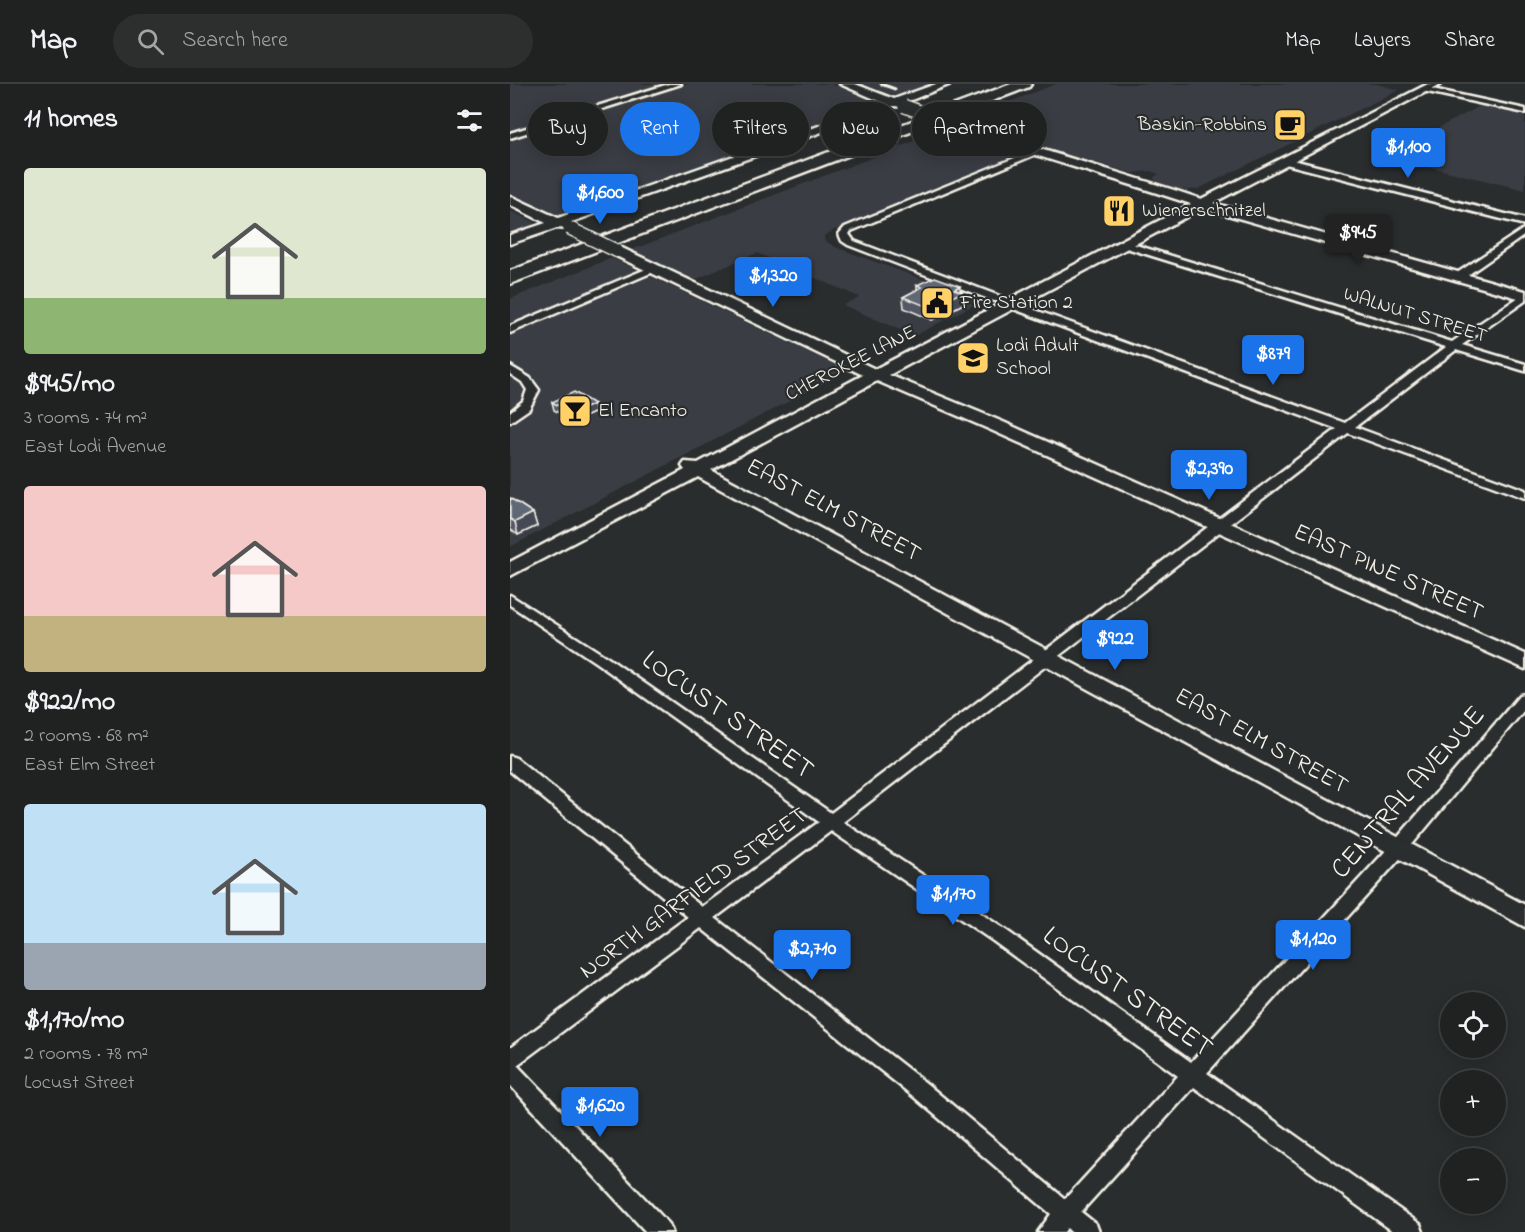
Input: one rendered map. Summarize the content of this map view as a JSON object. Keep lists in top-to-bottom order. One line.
{"streets":{"street":["WALNUT STREET","CHEROKEE LANE","EAST ELM STREET","EAST PINE STREET","LOCUST STREET","CENTRAL AVENUE","NORTH GARFIELD STREET"]},"crossings":[["WALNUT STREET","CHEROKEE LANE"],["WALNUT STREET","NORTH GARFIELD STREET"],["CHEROKEE LANE","EAST ELM STREET"],["CHEROKEE LANE","EAST PINE STREET"],["EAST ELM STREET","CENTRAL AVENUE"],["EAST ELM STREET","NORTH GARFIELD STREET"],["EAST PINE STREET","NORTH GARFIELD STREET"],["LOCUST STREET","CENTRAL AVENUE"],["LOCUST STREET","NORTH GARFIELD STREET"]],"places":{"cafe":["Baskin-Robbins"],"restaurant":["Wienerschnitzel"],"public building":["Fire Station 2"],"school or university":["Lodi Adult School"],"bar":["El Encanto"]},"page":{"header":"Map","search":"Search here","nav":["Map","Layers","Share"],"heading":"11 homes","chip":["Buy","Rent","Filters","New","Apartment"],"price":["$1,100","$1,600","$945","$1,320","$879","$2,390","$922","$1,170","$1,120","$2,710","$1,620"],"list":[{"name":"$945/mo","note":"3 rooms · 74 m² · East Lodi Avenue"},{"name":"$922/mo","note":"2 rooms · 68 m² · East Elm Street"},{"name":"$1,170/mo","note":"2 rooms · 78 m² · Locust Street"}],"map_buttons":["+","−"]}}
